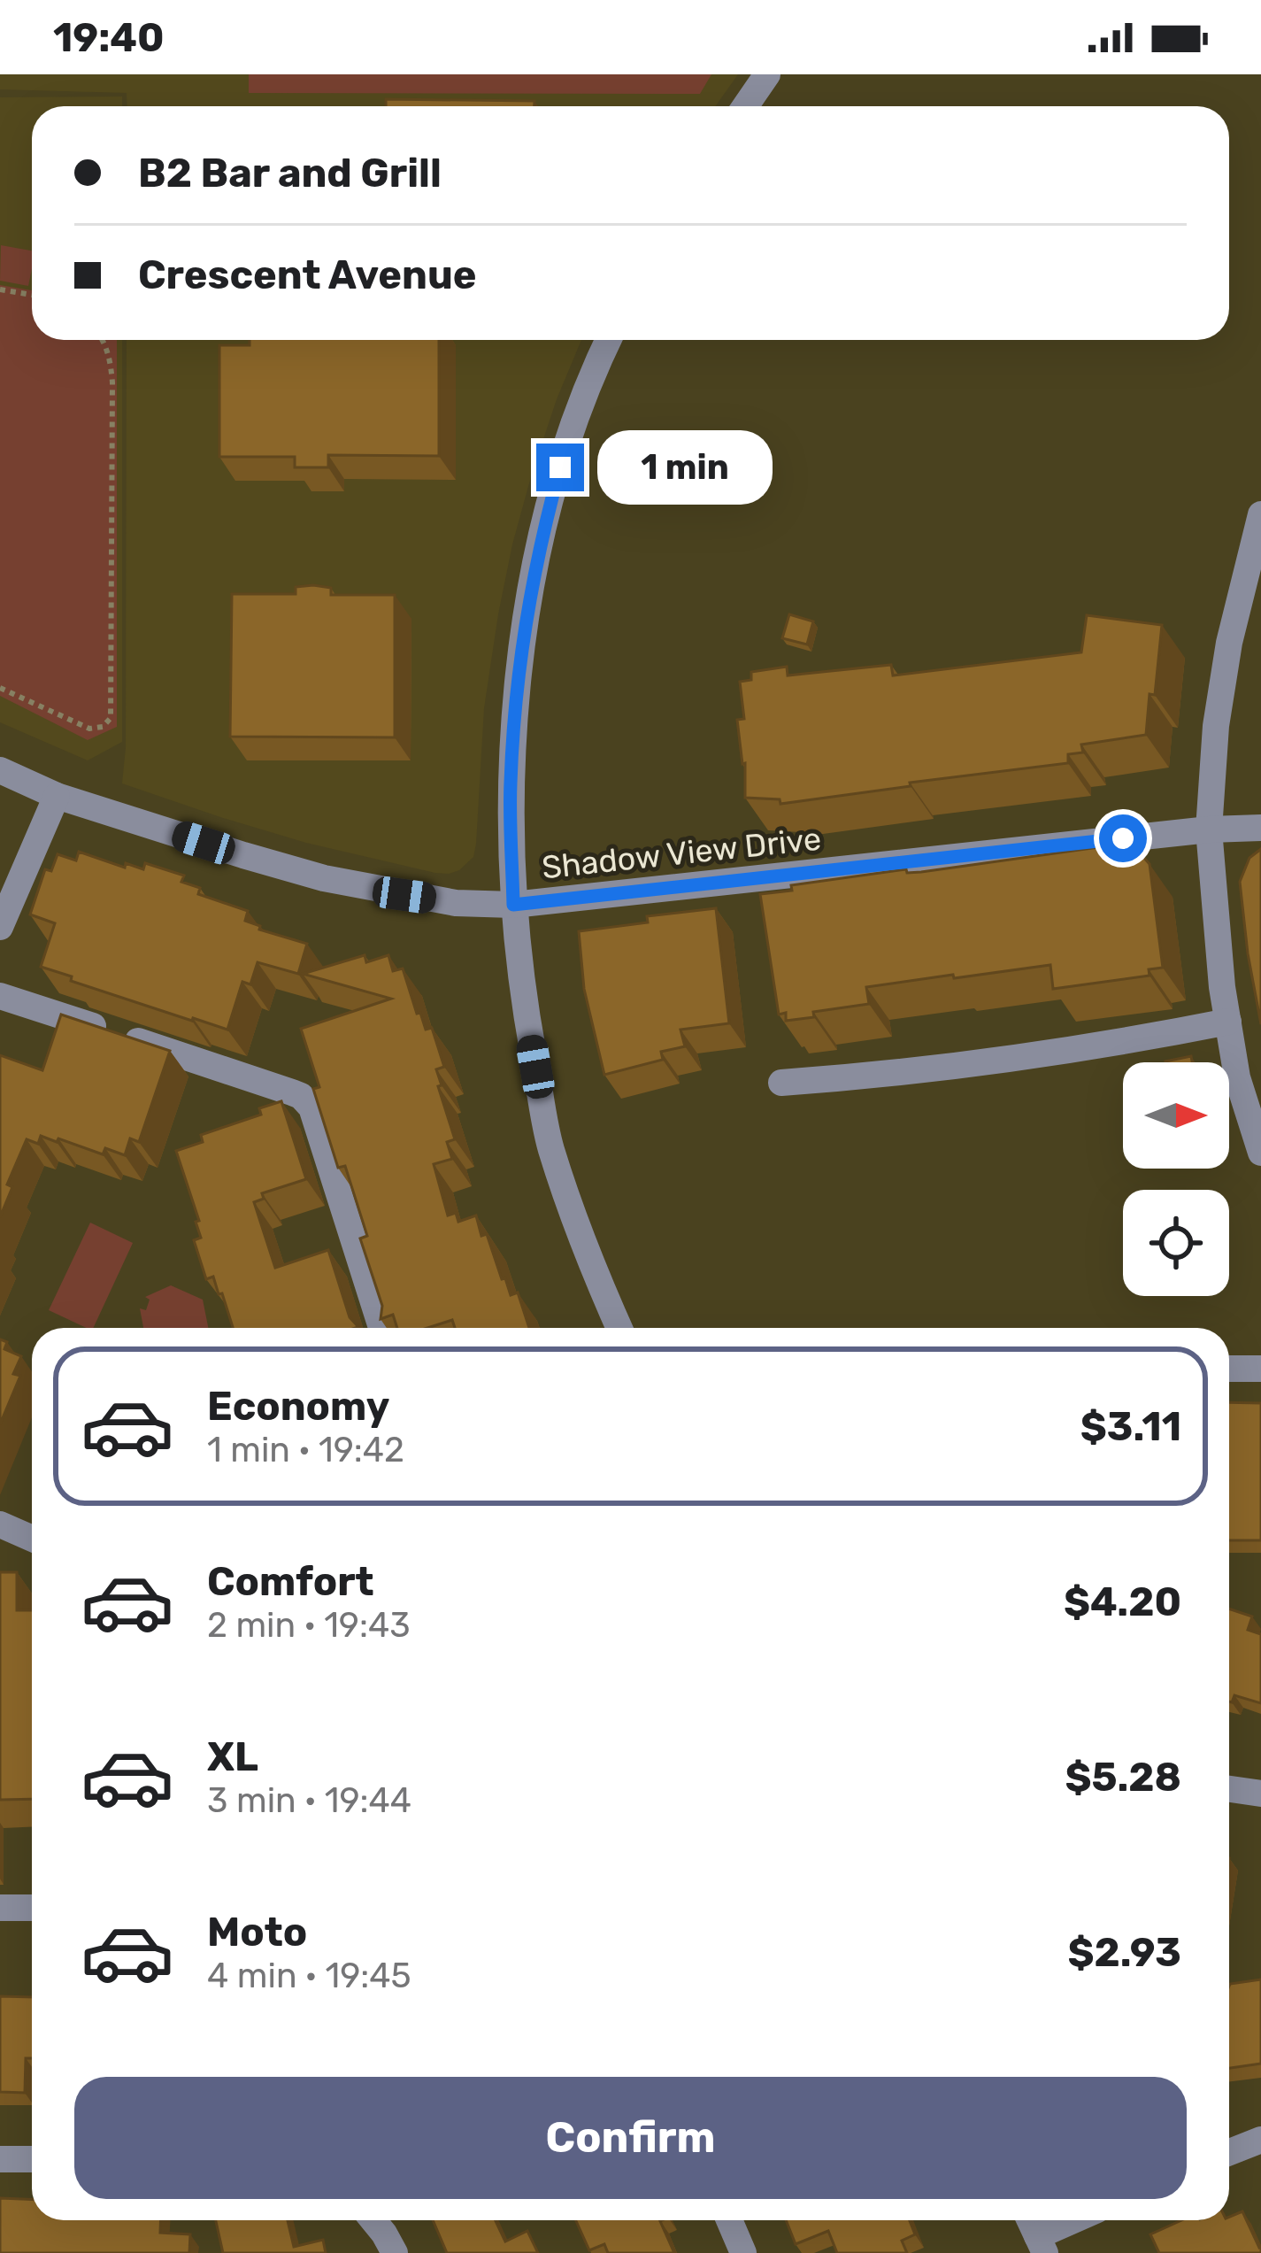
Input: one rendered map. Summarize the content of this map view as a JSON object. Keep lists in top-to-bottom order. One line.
{"streets":{"street":["Shadow View Drive"]},"north":"right","page":{"status":"19:40","banner":["B2 Bar and Grill","Crescent Avenue"],"bubble":"1 min","list":[{"name":"Economy","note":"1 min · 19:42","value":"$3.11"},{"name":"Comfort","note":"2 min · 19:43","value":"$4.20"},{"name":"XL","note":"3 min · 19:44","value":"$5.28"},{"name":"Moto","note":"4 min · 19:45","value":"$2.93"}],"buttons":"Confirm"}}
